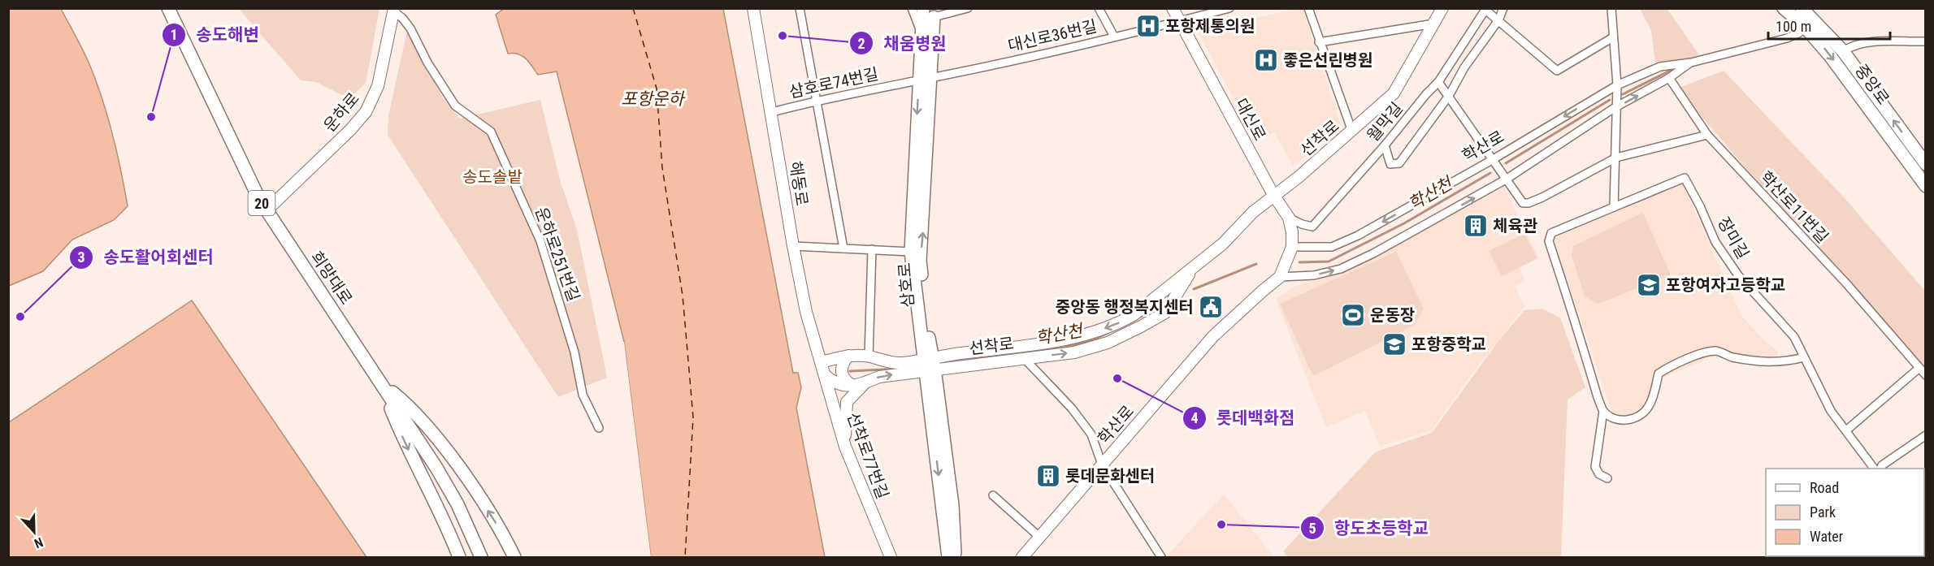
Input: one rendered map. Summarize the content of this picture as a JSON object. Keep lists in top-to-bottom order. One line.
{"streets":{"main road":["중앙로","20","희망대로","삼호로"],"street":["대신로36번길","삼호로74번길","운하로","대신로","월막길","선착로","학산로","해동로","학산로11번길","장미길","운하로251번길","선착로77번길"]},"crossings":[["대신로36번길","삼호로74번길"],["대신로36번길","대신로"],["대신로36번길","삼호로"],["삼호로74번길","해동로"],["삼호로74번길","삼호로"],["중앙로","학산로"],["운하로","운하로251번길"],["운하로","희망대로"],["대신로","월막길"],["대신로","선착로"],["대신로","학산로"],["선착로","해동로"],["선착로","삼호로"],["선착로","선착로77번길"],["학산로","학산로11번길"],["해동로","선착로77번길"]],"water":["포항운하","학산천"],"parks":["송도솔밭"],"places":{"hospital":["포항제통의원","좋은선린병원"],"other":["채움병원","송도해변","송도활어회센터","롯데백화점","항도초등학교"],"building":["체육관","롯데문화센터"],"school or university":["포항여자고등학교","포항중학교"],"public building":["중앙동 행정복지센터"],"sports":["운동장"]},"legend":["Road","Park","Water"],"scale_bar":"100 m","north":"bottom"}
